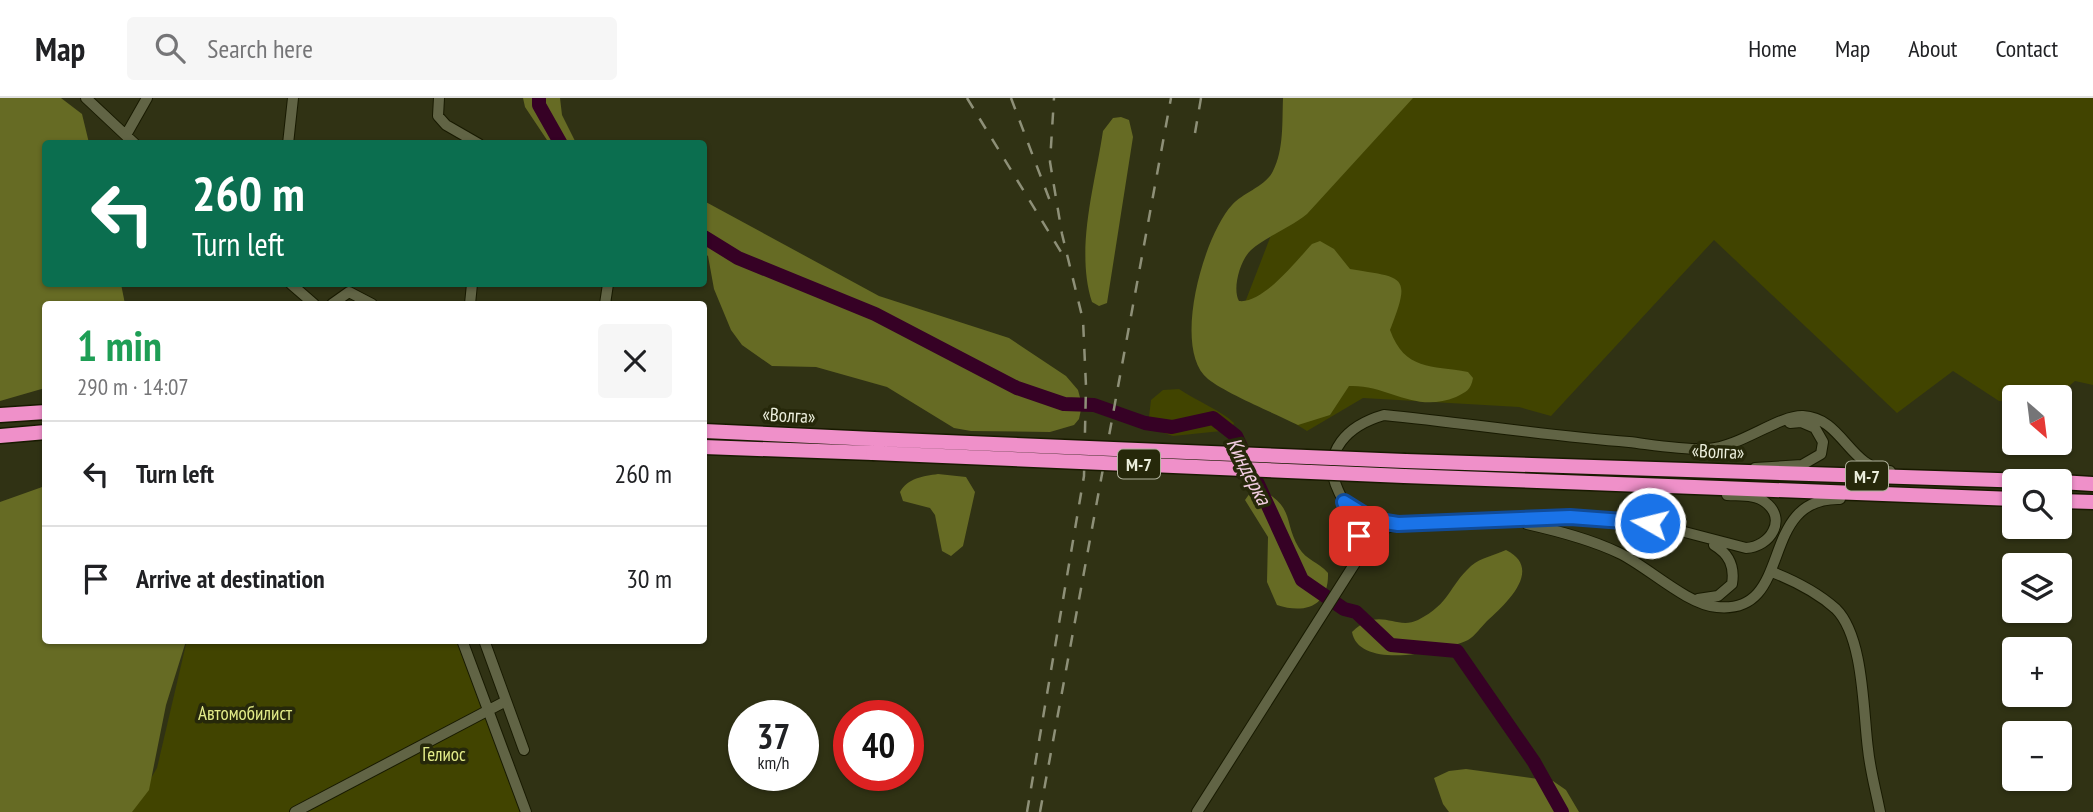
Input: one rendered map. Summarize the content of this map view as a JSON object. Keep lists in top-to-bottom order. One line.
{"streets":{"highway":["«Волга»","М-7"]},"crossings":[["«Волга»","М-7"]],"water":["Киндерка"],"parks":["Автомобилист","Гелиос"],"north":"bottom right","page":{"header":"Map","search":"Search here","nav":["Home","Map","About","Contact"],"turn":["260 m","Turn left"],"heading":["1 min","290 m · 14:07"],"map_buttons":["+","−"],"list":[{"name":"Turn left","value":"260 m"},{"name":"Arrive at destination","value":"30 m"}],"speed":"37 km/h","limit":"40"}}
